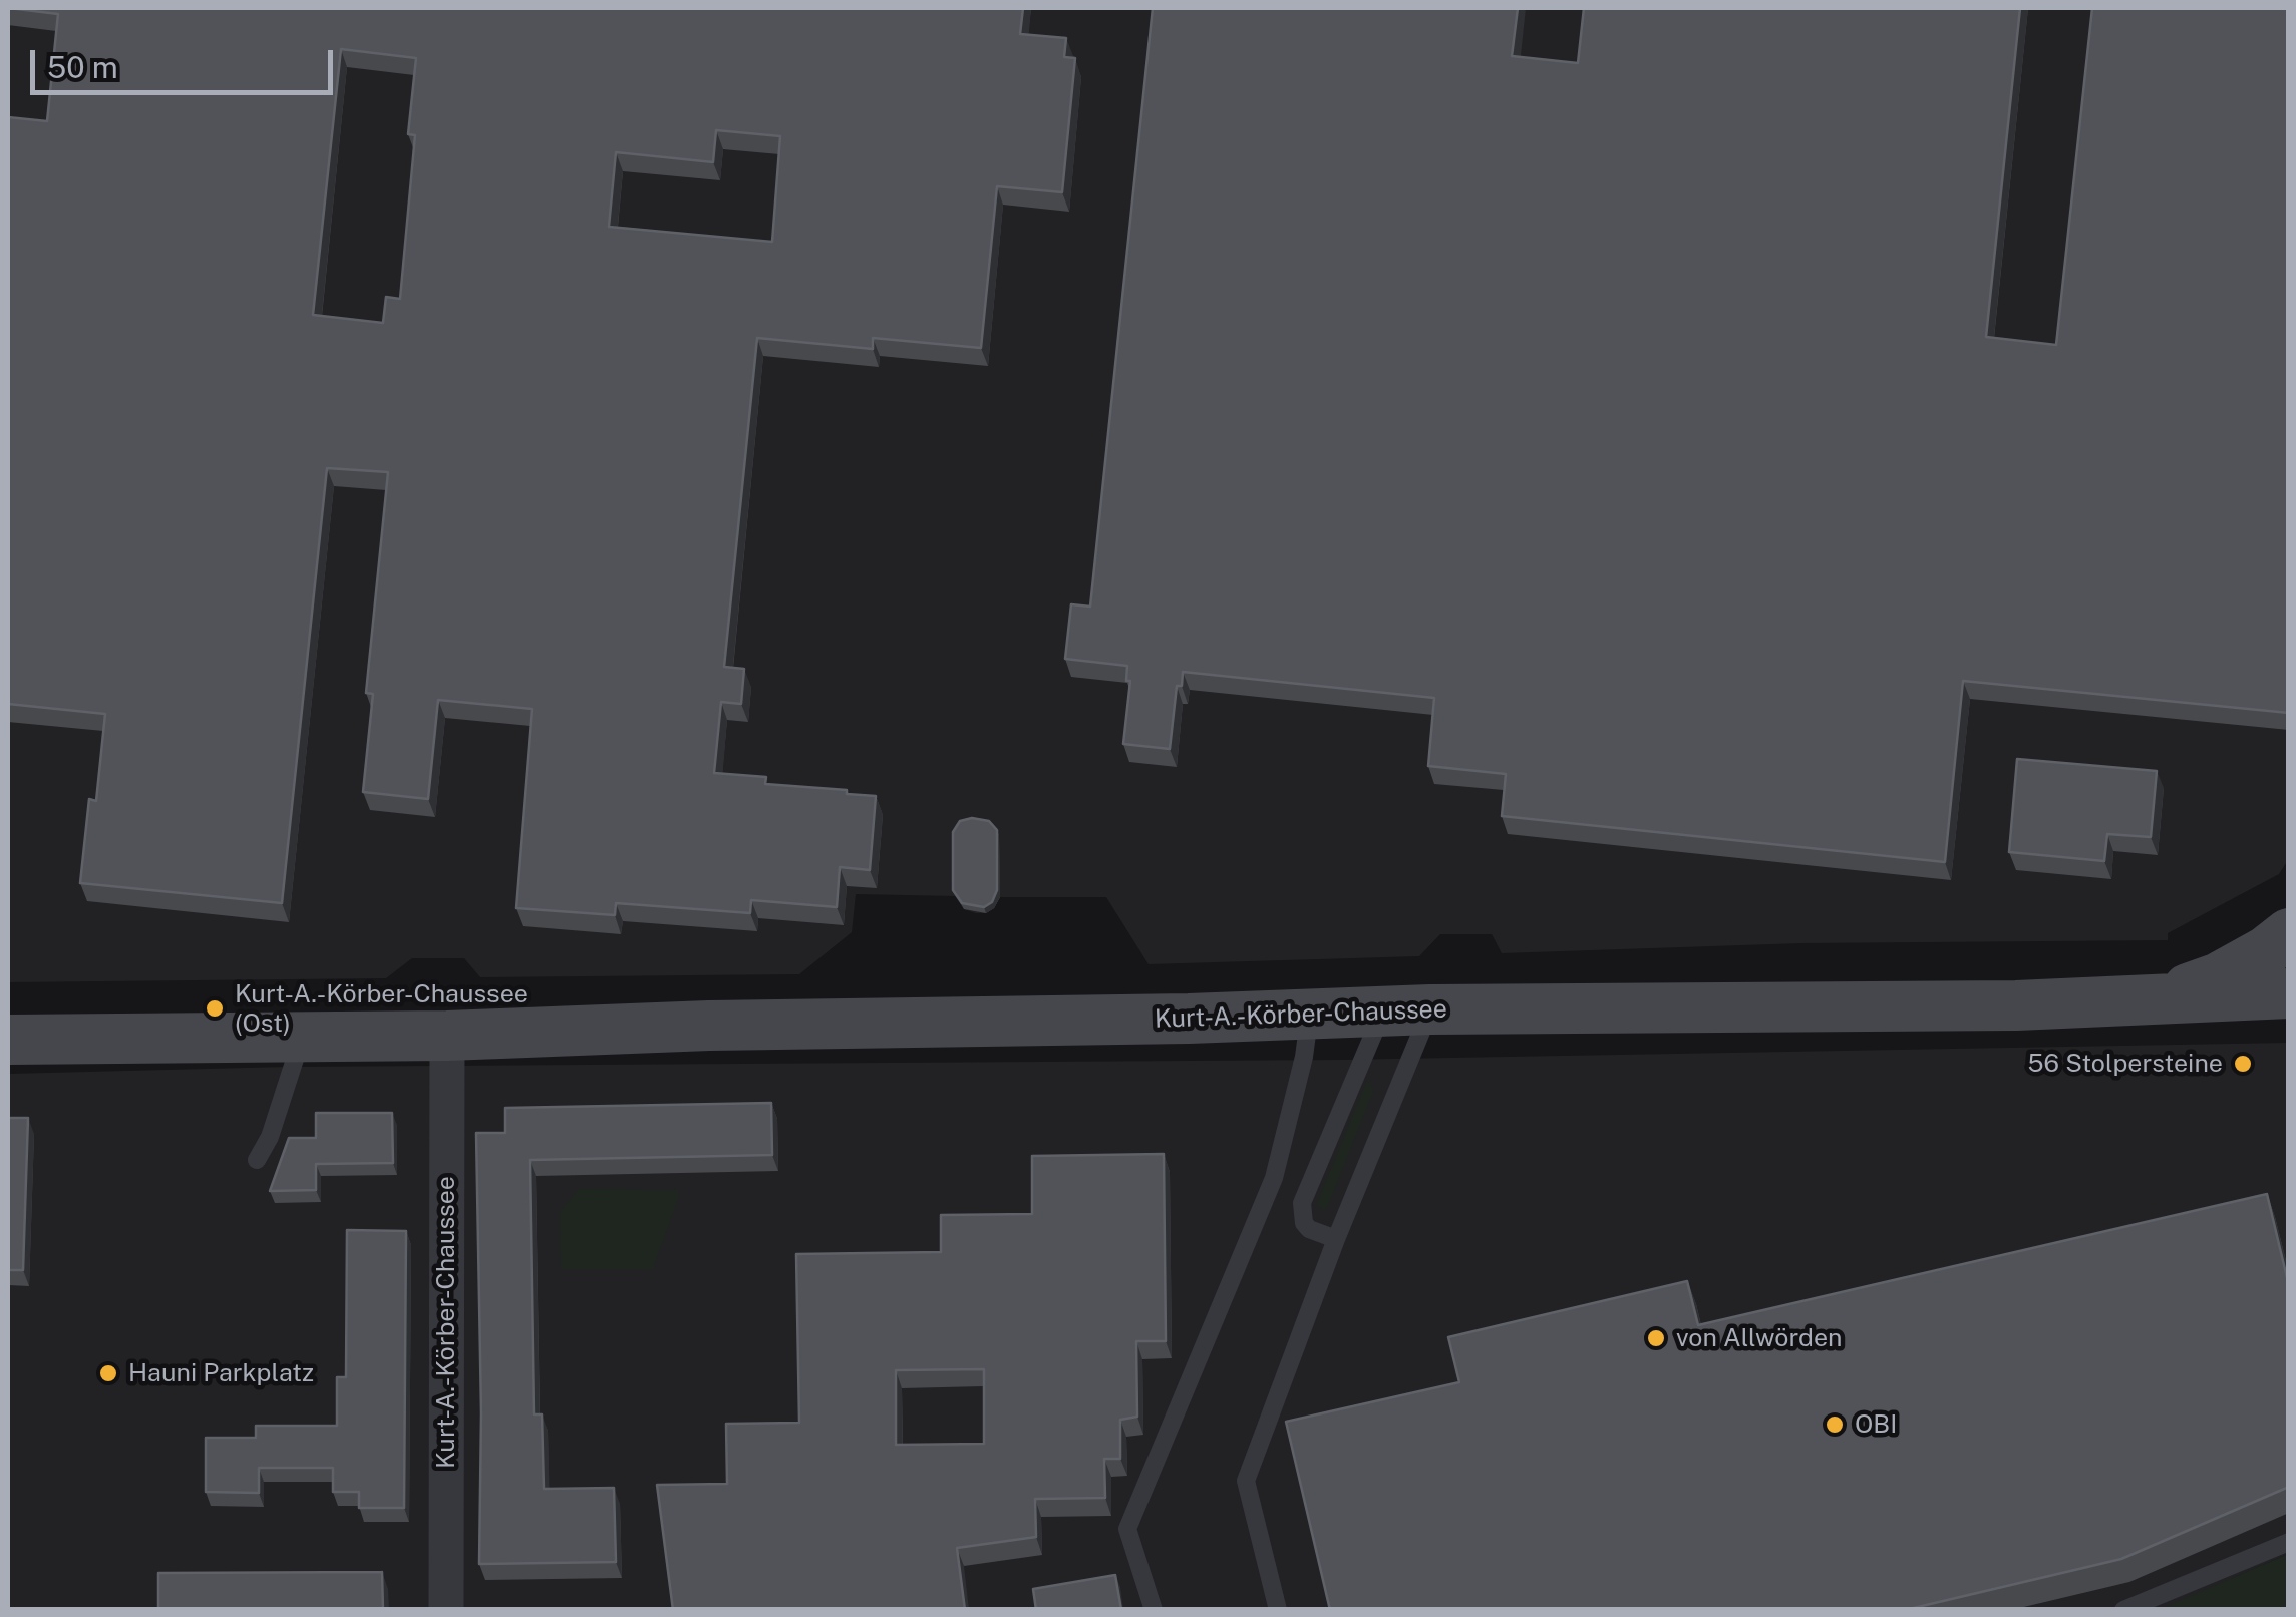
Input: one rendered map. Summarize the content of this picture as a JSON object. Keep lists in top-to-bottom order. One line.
{"streets":{"main road":["Kurt-A.-Körber-Chaussee"]},"places":["Kurt-A.-Körber-Chaussee (Ost)","56 Stolpersteine","von Allwörden","Hauni Parkplatz","OBI"],"scale_bar":"50 m"}
